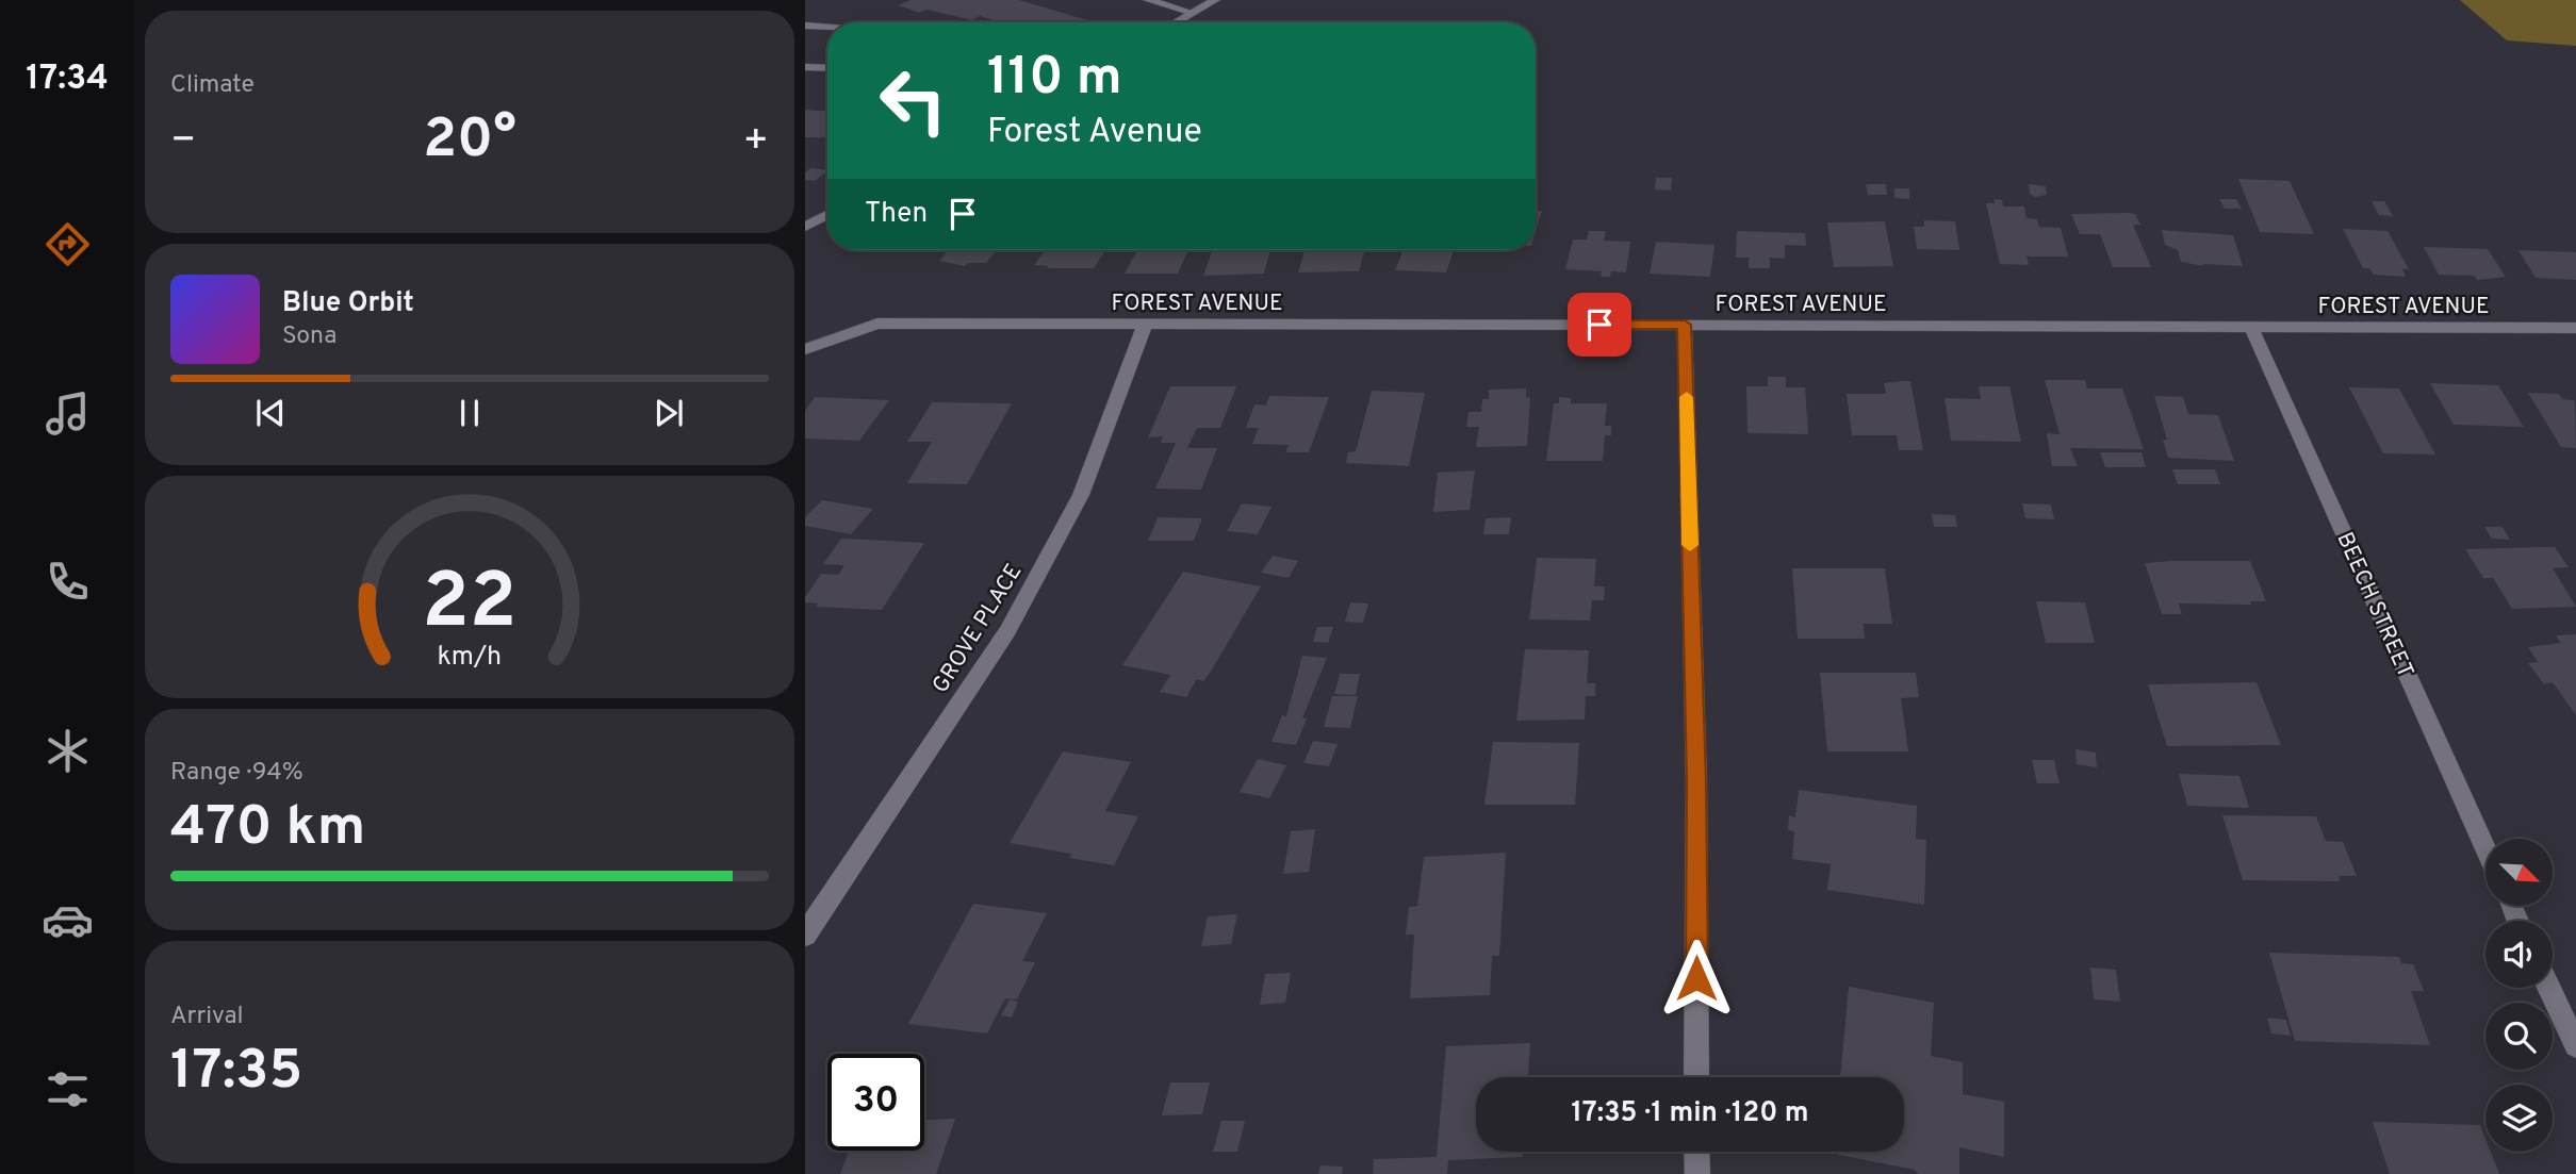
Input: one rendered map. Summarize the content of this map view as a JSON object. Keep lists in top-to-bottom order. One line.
{"streets":{"street":["FOREST AVENUE","BEECH STREET","GROVE PLACE"]},"crossings":[["FOREST AVENUE","BEECH STREET"],["FOREST AVENUE","GROVE PLACE"]],"north":"bottom right","page":{"tabs":"17:34","tile":["Climate",["Range · 94%","470 km"],["Arrival","17:35"]],"turn":["110 m","Forest Avenue"],"heat":["−","20°","+"],"then":"Then","song":["Blue Orbit","Sona"],"limit":"30","trip":"17:35 · 1 min · 120 m","gauge":["22","km/h"]}}
